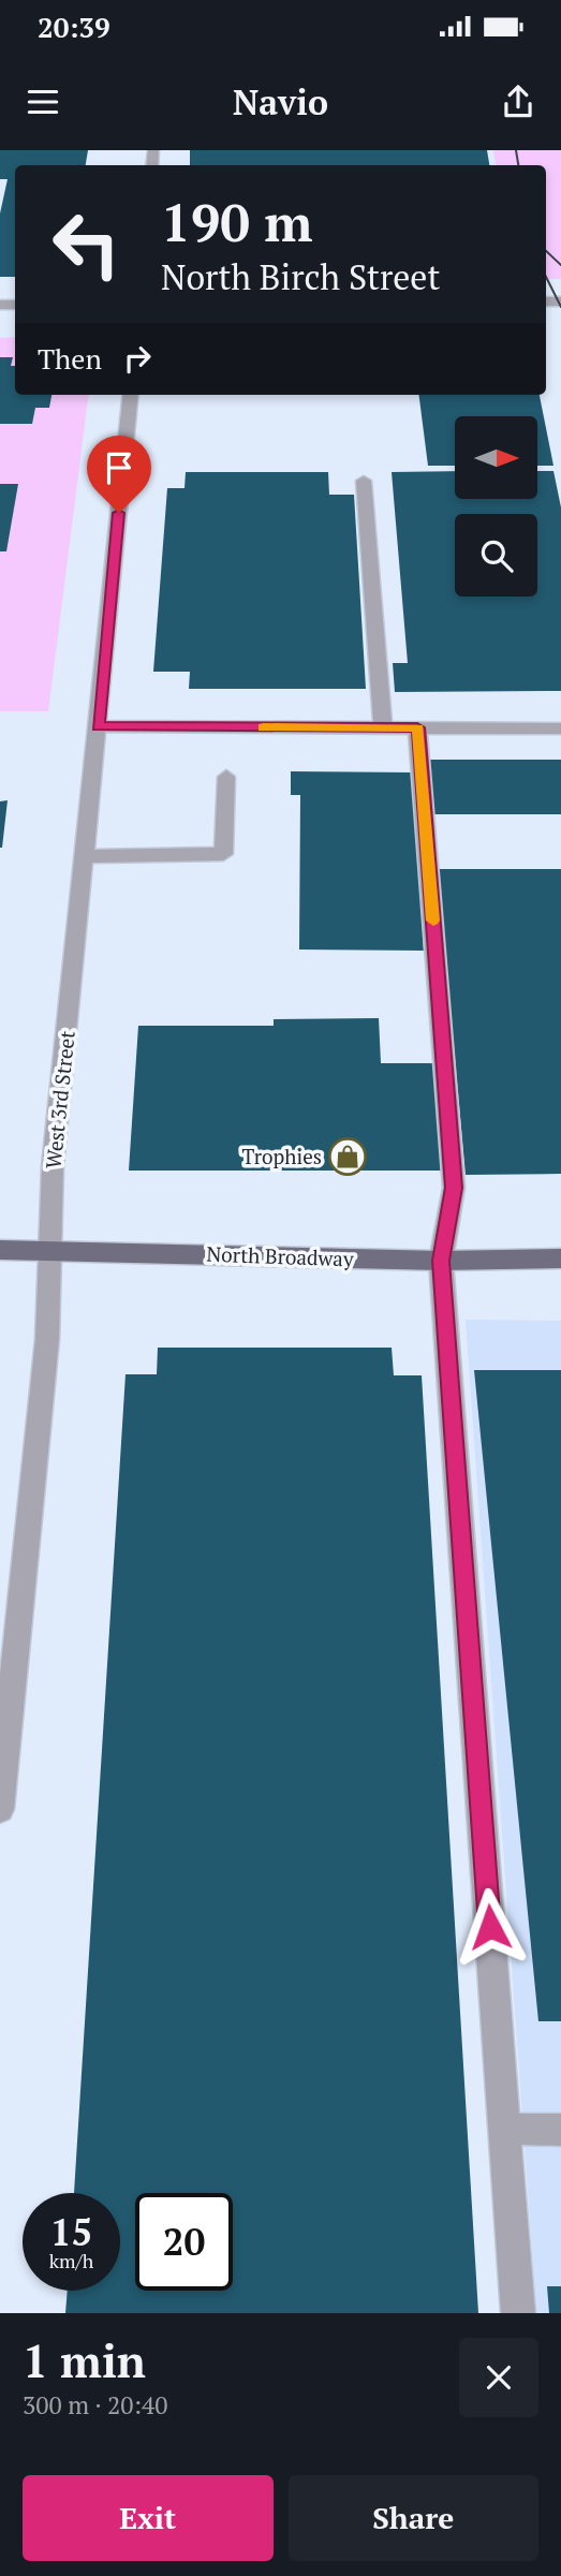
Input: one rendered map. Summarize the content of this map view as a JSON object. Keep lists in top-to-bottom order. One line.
{"streets":{"main road":["North Broadway"],"street":["West 3rd Street"]},"crossings":[["West 3rd Street","North Broadway"]],"places":{"shop":["Trophies"]},"north":"right","page":{"status":"20:39","header":"Navio","turn":["190 m","North Birch Street"],"then":"Then","speed":"15 km/h","limit":"20","heading":["1 min","300 m · 20:40"],"buttons":["Exit","Share"]}}
